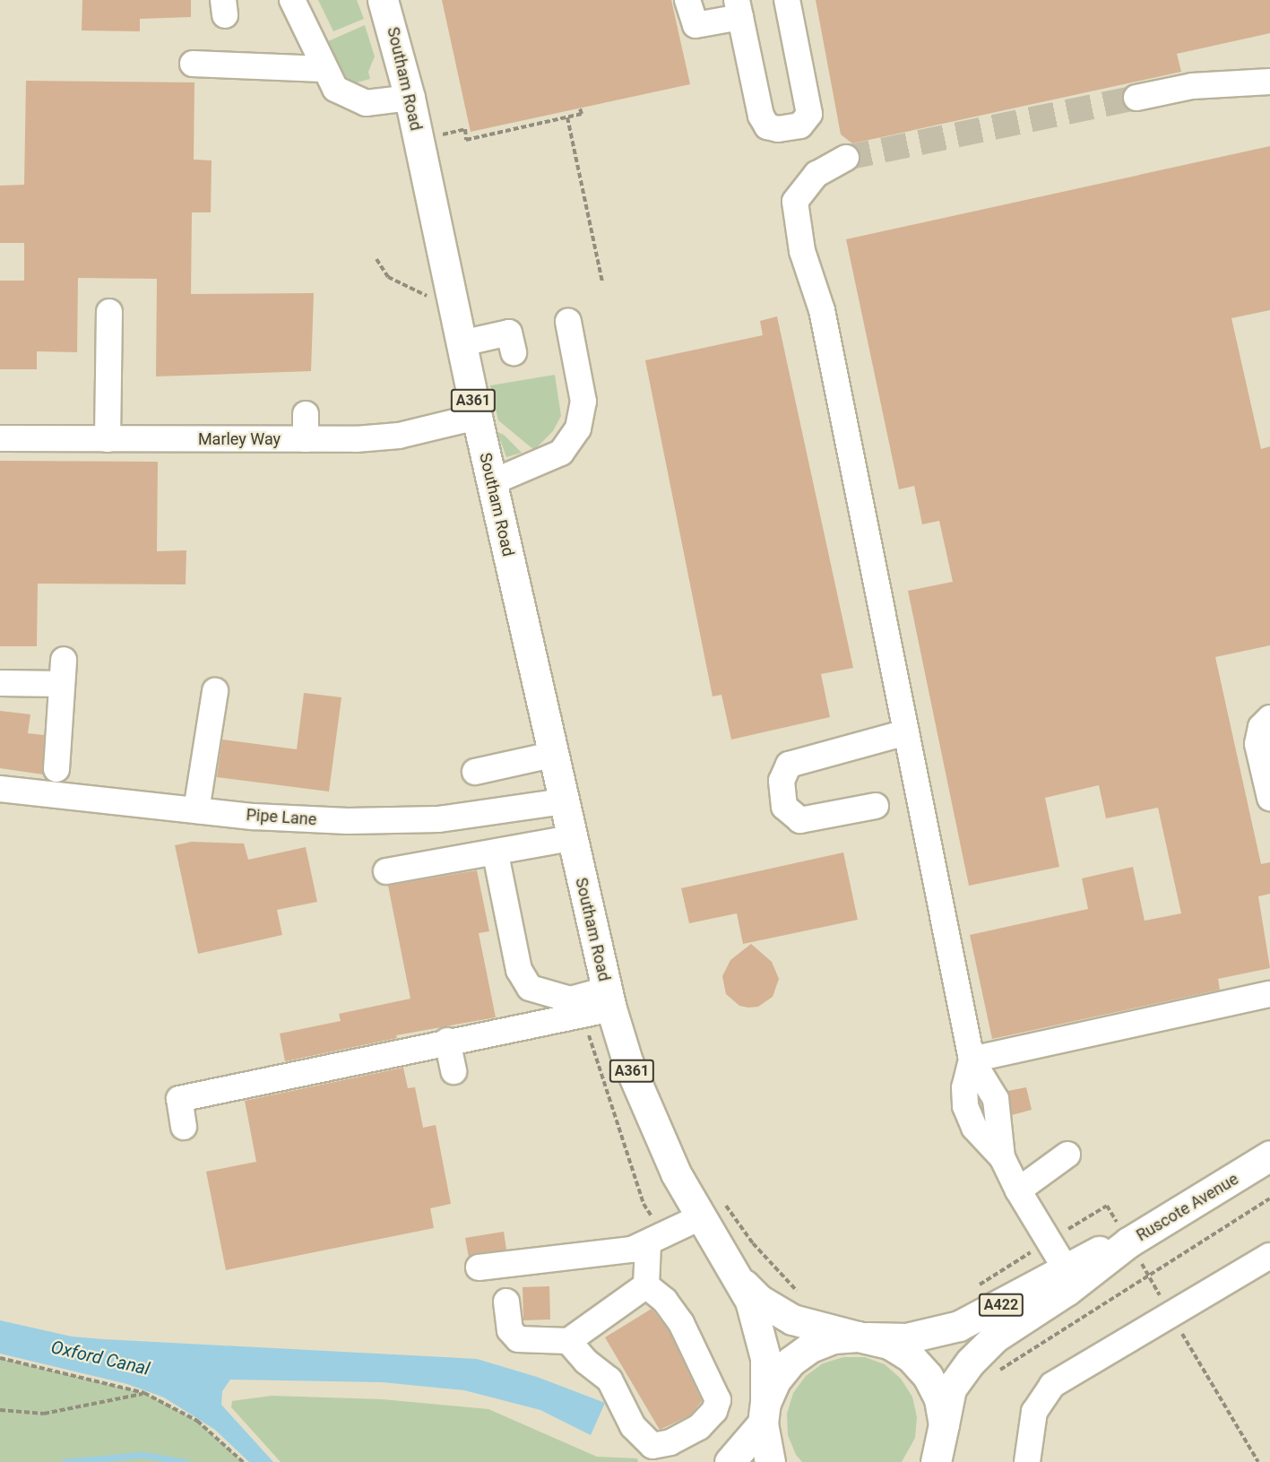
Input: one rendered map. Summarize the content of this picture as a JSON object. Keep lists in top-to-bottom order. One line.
{"streets":{"main road":["Southam Road","A361","Ruscote Avenue","A422"],"street":["Marley Way","Pipe Lane"]},"crossings":[["Southam Road","Marley Way"],["Southam Road","Pipe Lane"],["Southam Road","Ruscote Avenue"]],"water":["Oxford Canal"]}
